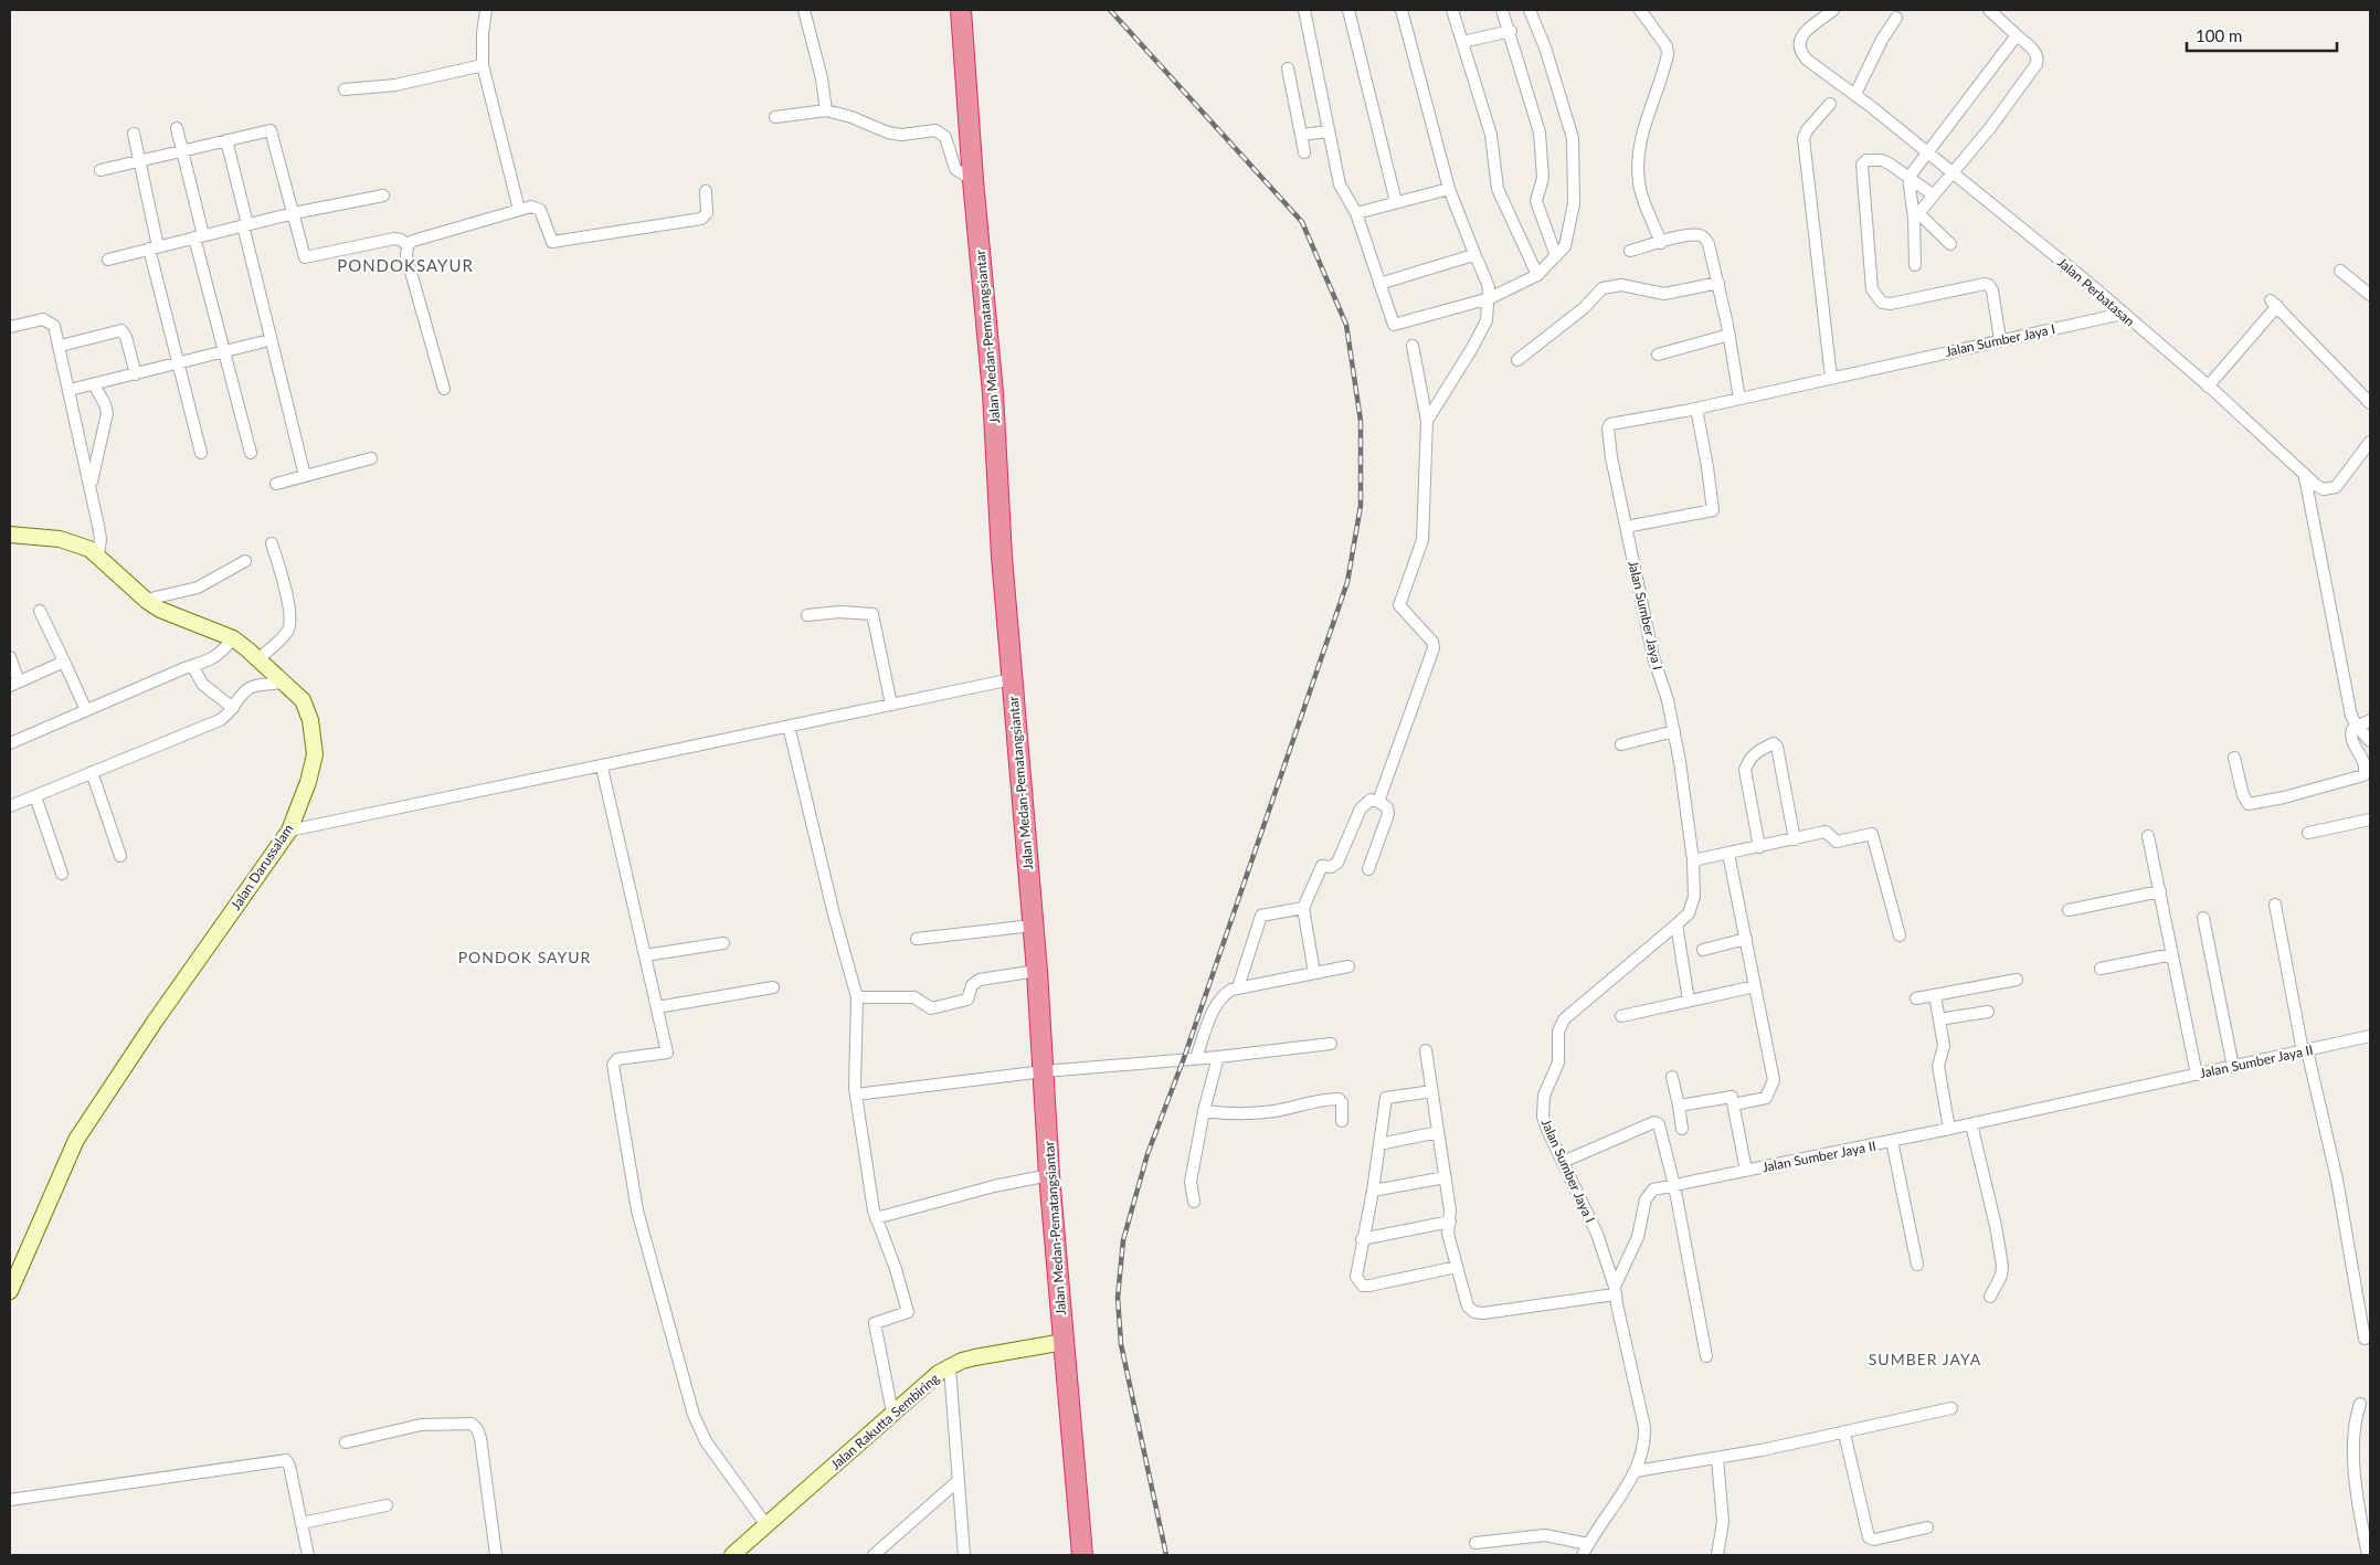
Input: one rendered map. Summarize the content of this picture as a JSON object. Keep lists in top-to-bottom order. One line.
{"streets":{"highway":["Jalan Medan-Pematangsiantar"],"street":["Jalan Perbatasan","Jalan Sumber Jaya I","Jalan Darussalam","Jalan Sumber Jaya II","Jalan Rakutta Sembiring"]},"crossings":[["Jalan Perbatasan","Jalan Sumber Jaya I"],["Jalan Medan-Pematangsiantar","Jalan Rakutta Sembiring"],["Jalan Sumber Jaya I","Jalan Sumber Jaya II"]],"districts":["PONDOKSAYUR","PONDOK SAYUR","SUMBER JAYA"],"scale_bar":"100 m"}
